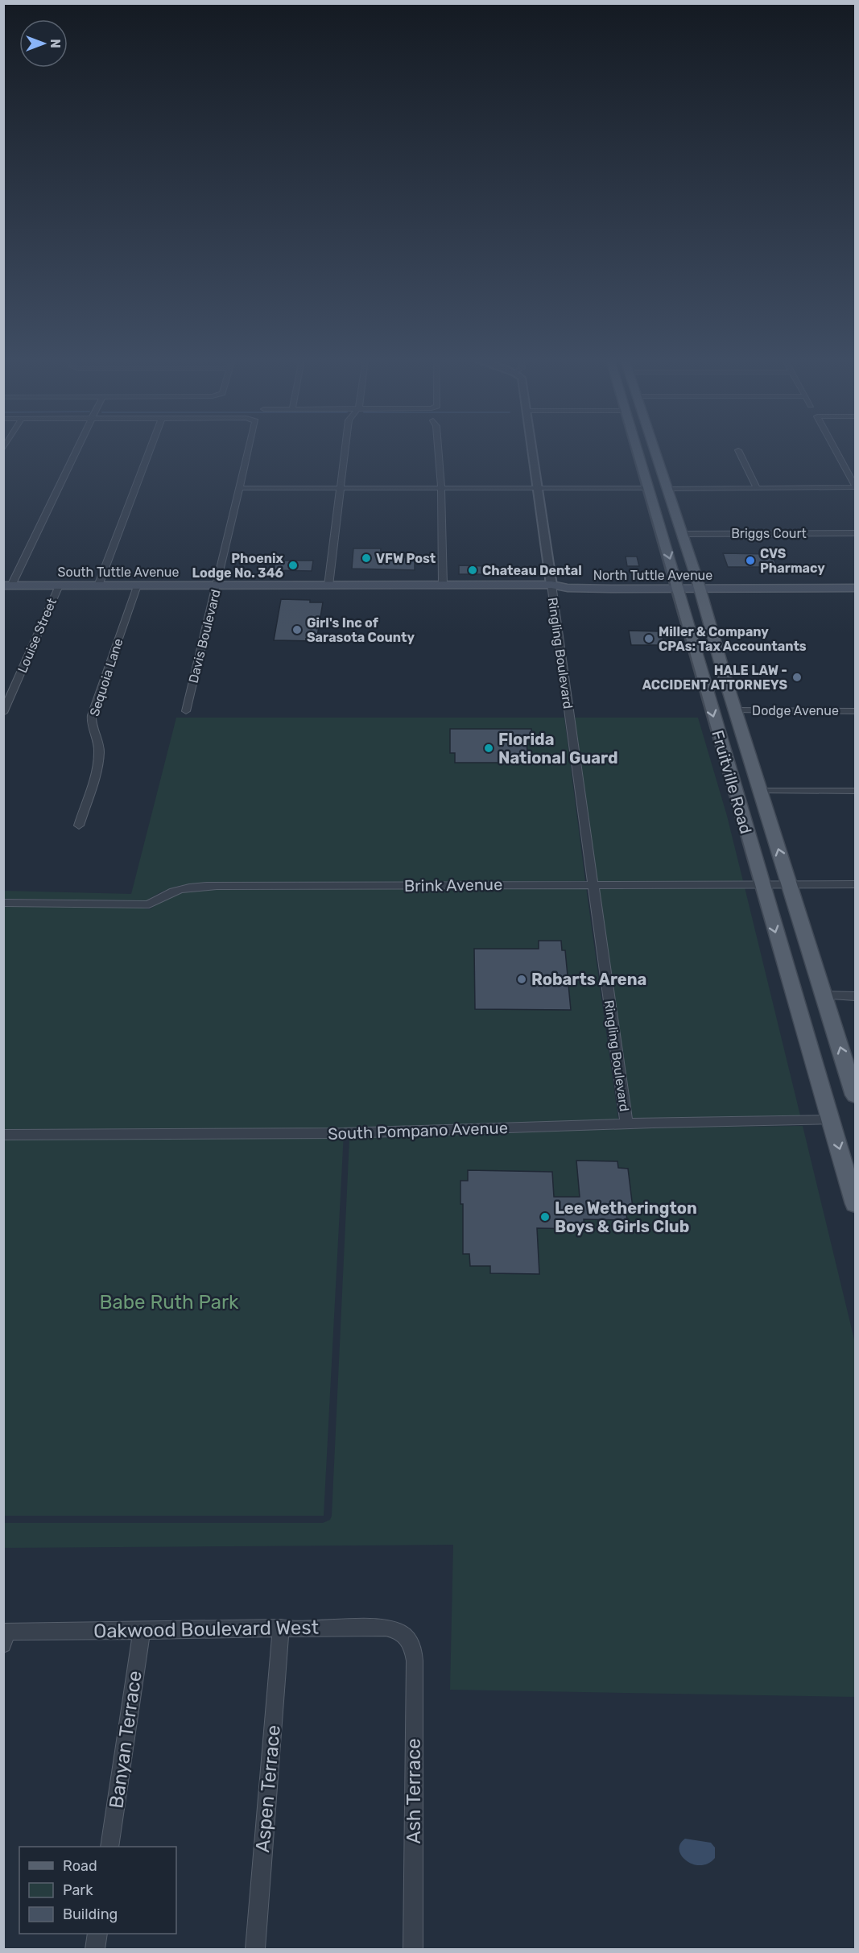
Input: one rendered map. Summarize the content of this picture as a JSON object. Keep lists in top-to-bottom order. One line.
{"streets":{"main road":["South Tuttle Avenue","North Tuttle Avenue","Fruitville Road"],"street":["Briggs Court","Louise Street","Davis Boulevard","Ringling Boulevard","Sequoia Lane","Dodge Avenue","Brink Avenue","South Pompano Avenue","Oakwood Boulevard West","Banyan Terrace","Aspen Terrace","Ash Terrace"]},"crossings":[["Briggs Court","Fruitville Road"],["South Tuttle Avenue","North Tuttle Avenue"],["South Tuttle Avenue","Louise Street"],["South Tuttle Avenue","Davis Boulevard"],["South Tuttle Avenue","Ringling Boulevard"],["South Tuttle Avenue","Sequoia Lane"],["North Tuttle Avenue","Ringling Boulevard"],["North Tuttle Avenue","Fruitville Road"],["Ringling Boulevard","Brink Avenue"],["Ringling Boulevard","South Pompano Avenue"],["Dodge Avenue","Fruitville Road"],["Fruitville Road","Brink Avenue"],["Fruitville Road","South Pompano Avenue"],["Oakwood Boulevard West","Banyan Terrace"],["Oakwood Boulevard West","Aspen Terrace"],["Oakwood Boulevard West","Ash Terrace"]],"parks":["Babe Ruth Park"],"places":["VFW Post","CVS Pharmacy","Phoenix Lodge No. 346","Chateau Dental","Girl's Inc of Sarasota County","Miller & Company CPAs: Tax Accountants","HALE LAW - ACCIDENT ATTORNEYS","Florida National Guard","Robarts Arena","Lee Wetherington Boys & Girls Club"],"legend":["Road","Park","Building"],"north":"right"}
